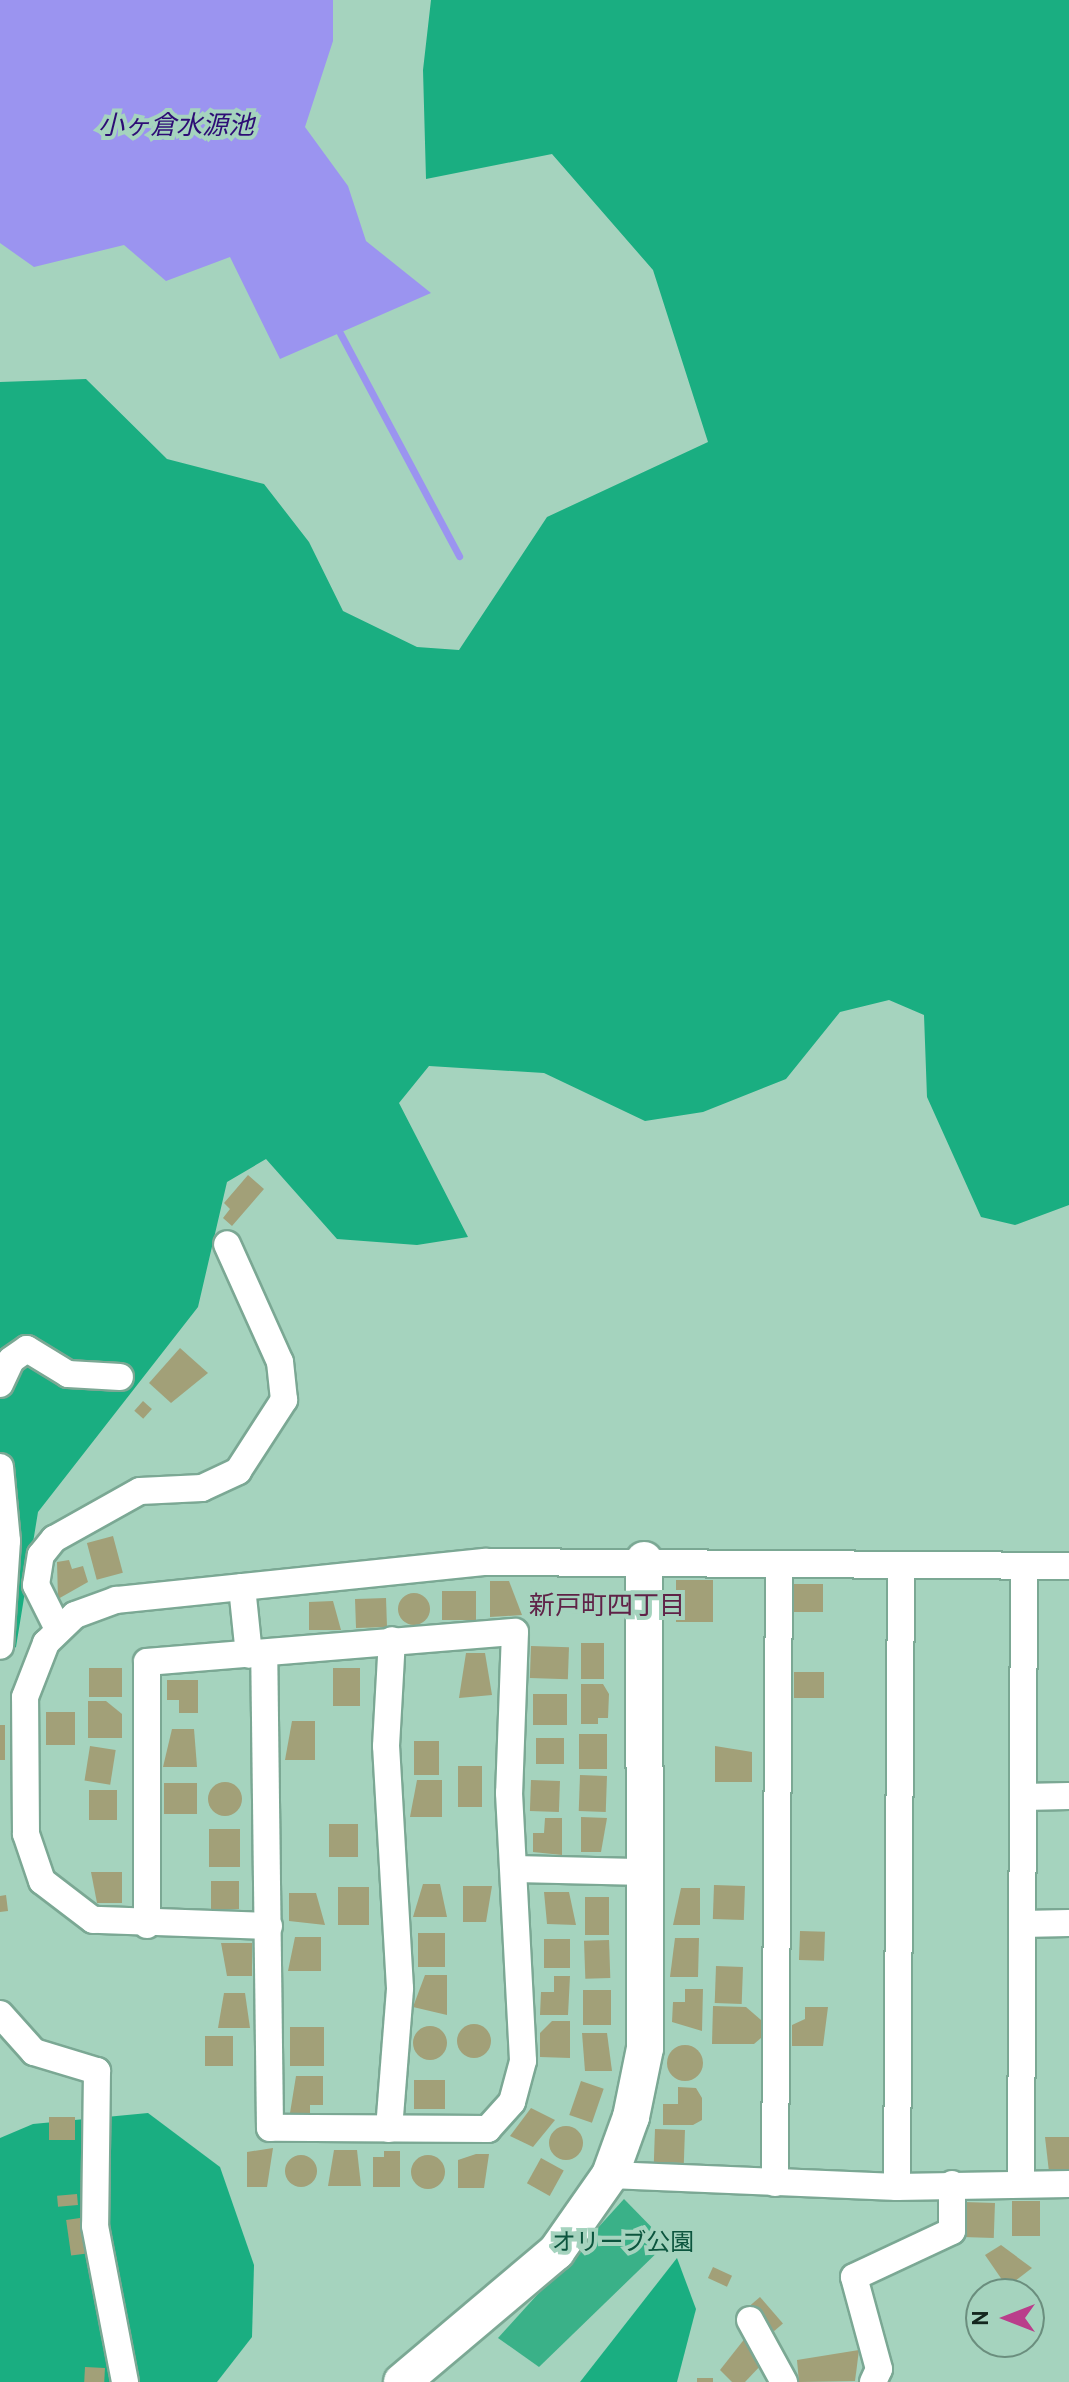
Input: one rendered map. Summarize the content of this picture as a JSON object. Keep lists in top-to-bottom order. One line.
{"districts":["新戸町四丁目"],"water":["小ヶ倉水源池"],"parks":["オリーブ公園"],"north":"left"}
